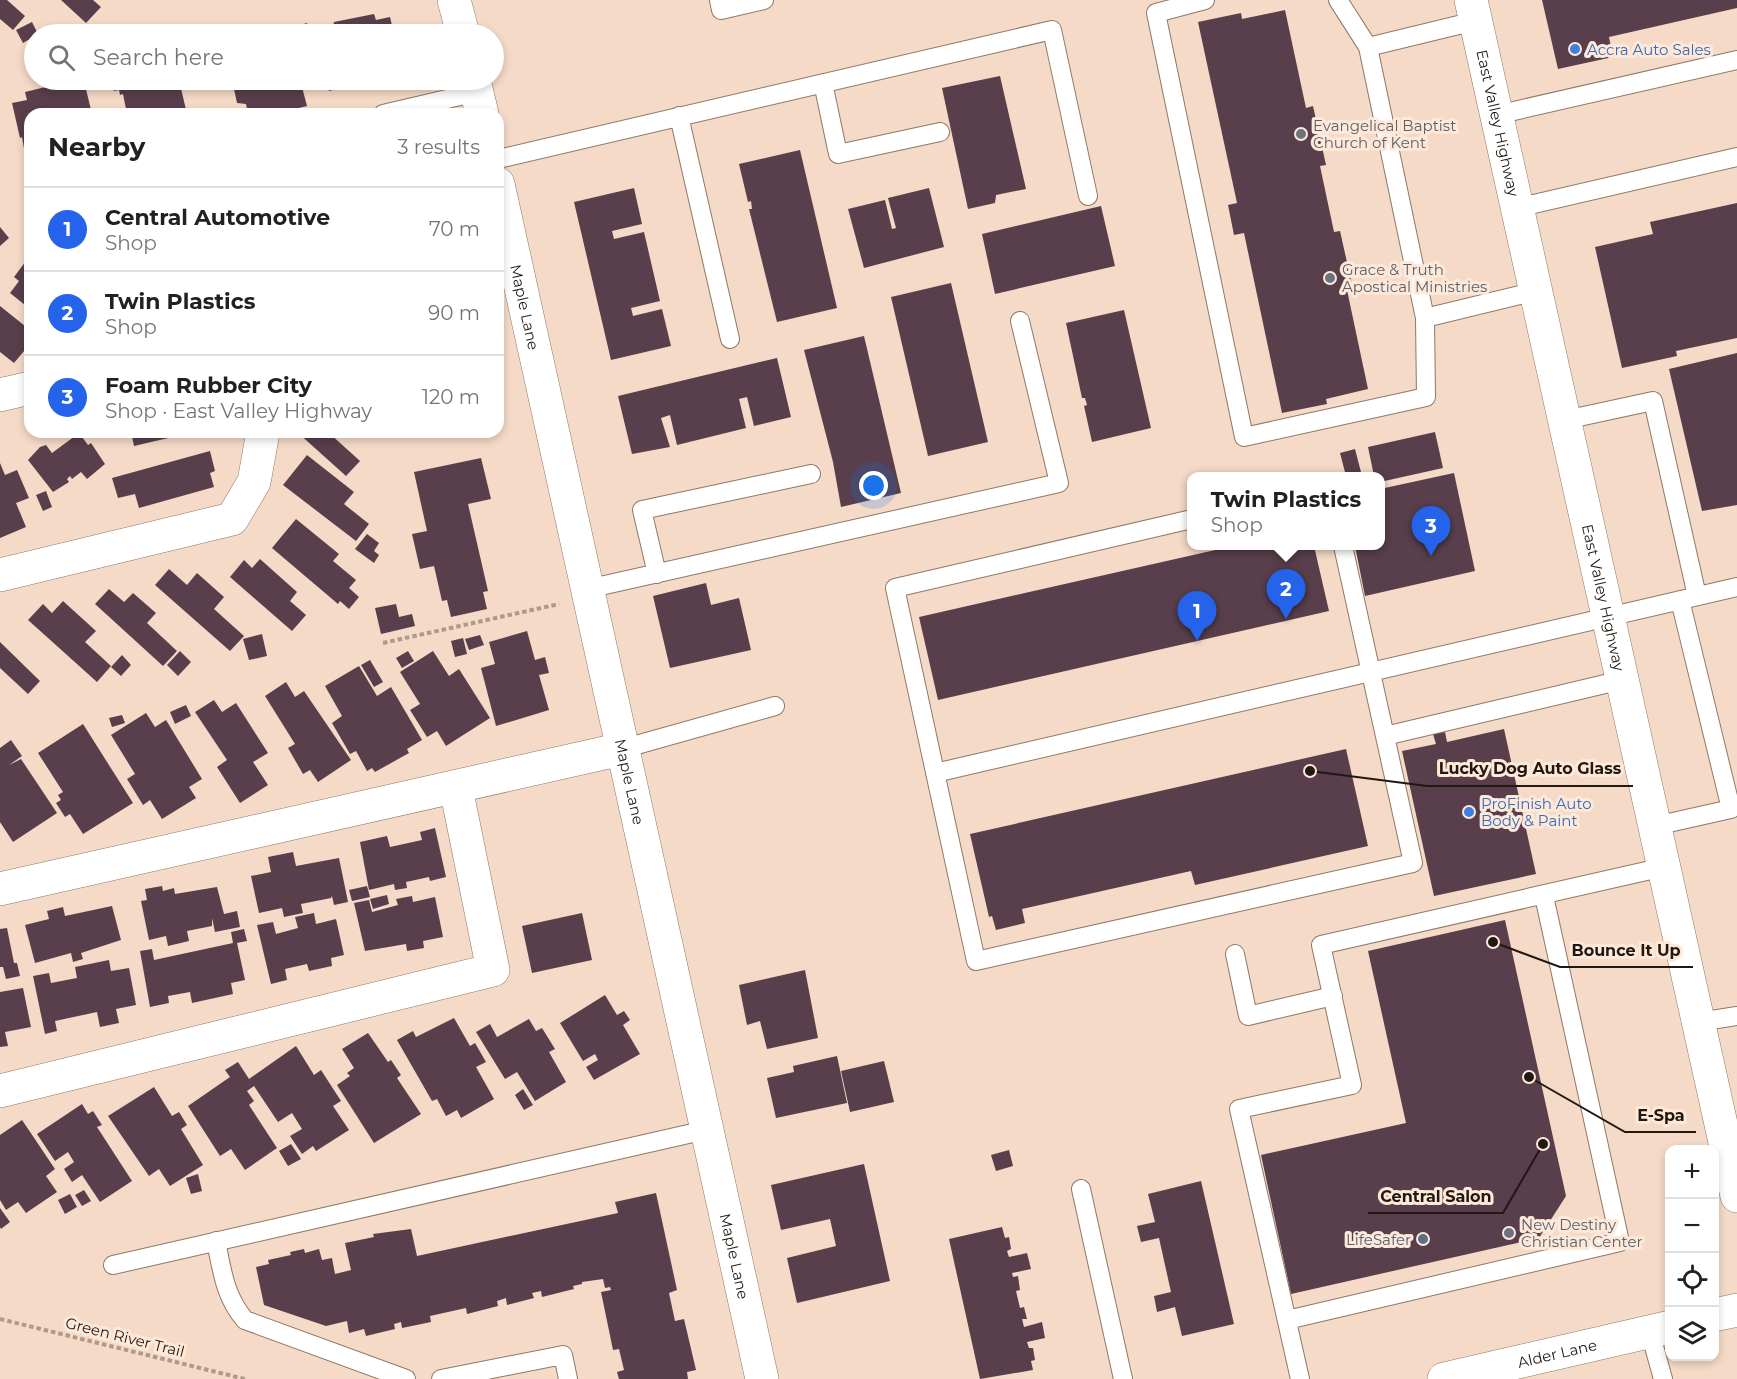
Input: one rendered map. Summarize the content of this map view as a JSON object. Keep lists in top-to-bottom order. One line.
{"streets":{"street":["East Valley Highway","Maple Lane","Alder Lane"],"path":["Green River Trail"]},"places":["Accra Auto Sales","Evangelical Baptist Church of Kent","Grace & Truth Apostical Ministries","Lucky Dog Auto Glass","ProFinish Auto Body & Paint","Bounce It Up","E-Spa","Central Salon","New Destiny Christian Center","LifeSafer"],"page":{"search":"Search here","heading":["Nearby","3 results"],"list":[{"mark":"1","name":"Central Automotive","note":"Shop","value":"70 m"},{"mark":"2","name":"Twin Plastics","note":"Shop","value":"90 m"},{"mark":"3","name":"Foam Rubber City","note":"Shop · East Valley Highway","value":"120 m"}],"popup":["Twin Plastics","Shop"],"pins":["3","2","1"],"map_buttons":["+","−"]}}
